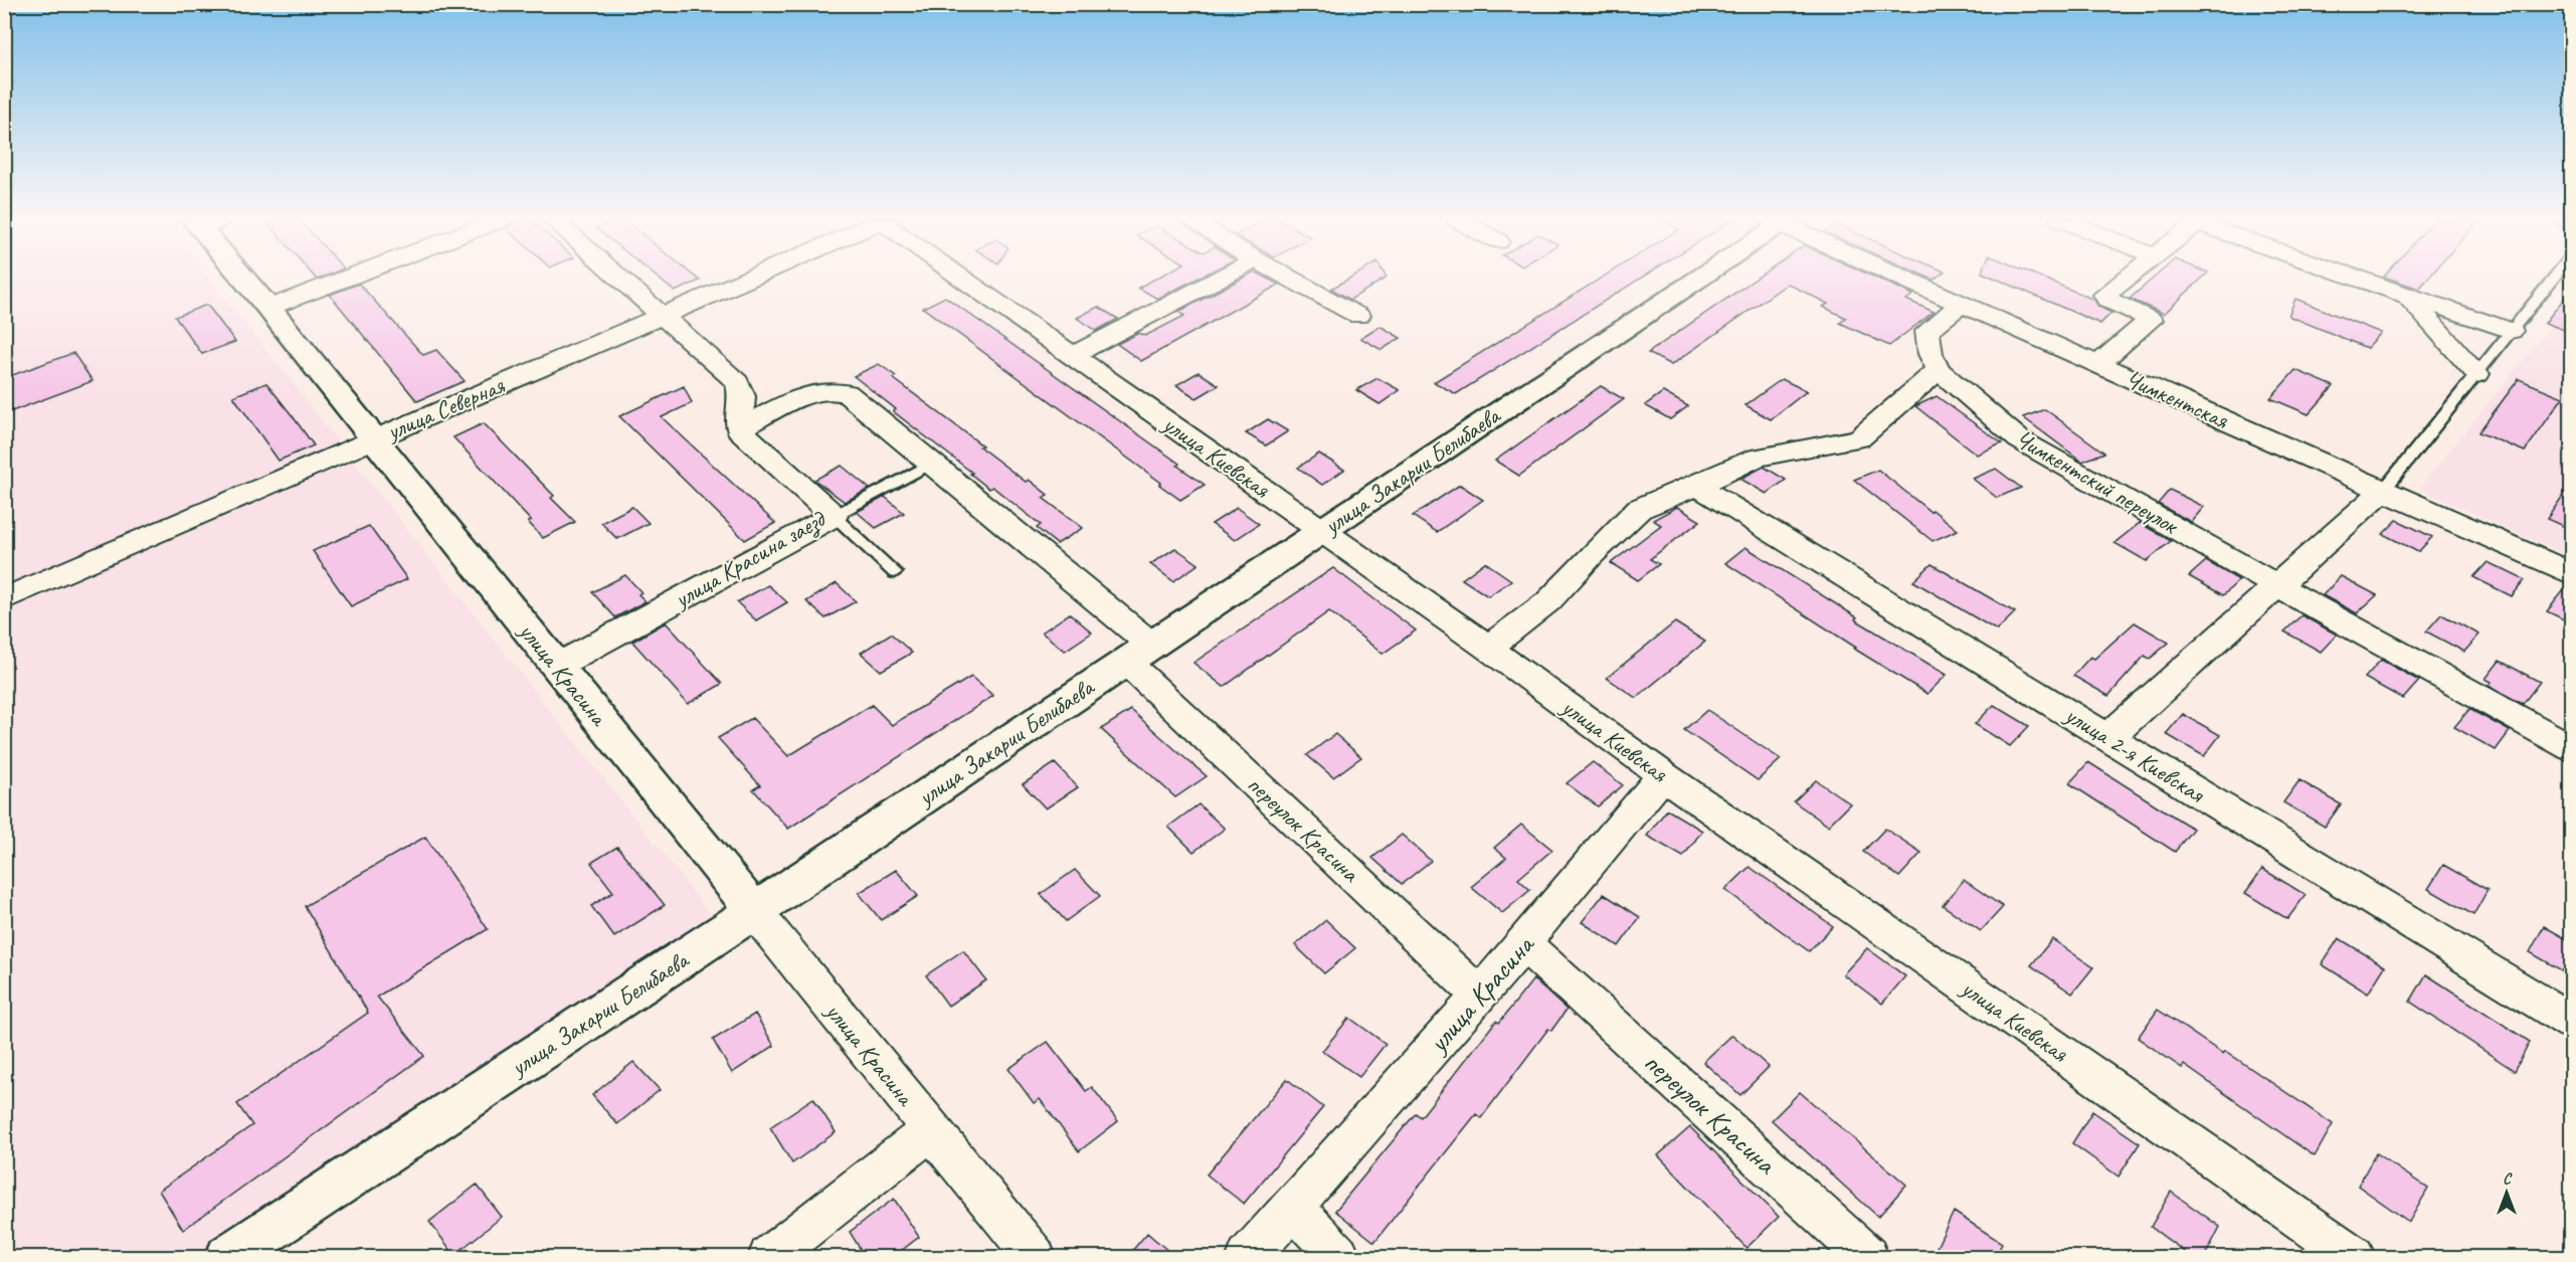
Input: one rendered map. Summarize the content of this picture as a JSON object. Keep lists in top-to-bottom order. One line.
{"streets":{"street":["Чимкентская","улица Северная","улица Киевская","улица Закарии Белибаева","Чимкентский переулок","улица Красина заезд","улица Красина","улица 2-я Киевская","переулок Красина"]},"crossings":[["улица Северная","улица Красина"],["улица Киевская","улица Закарии Белибаева"],["улица Киевская","улица Красина"],["улица Закарии Белибаева","улица Красина"],["улица Закарии Белибаева","переулок Красина"],["улица Красина заезд","улица Красина"],["улица Красина заезд","переулок Красина"],["улица Красина","переулок Красина"]],"north":"top"}
